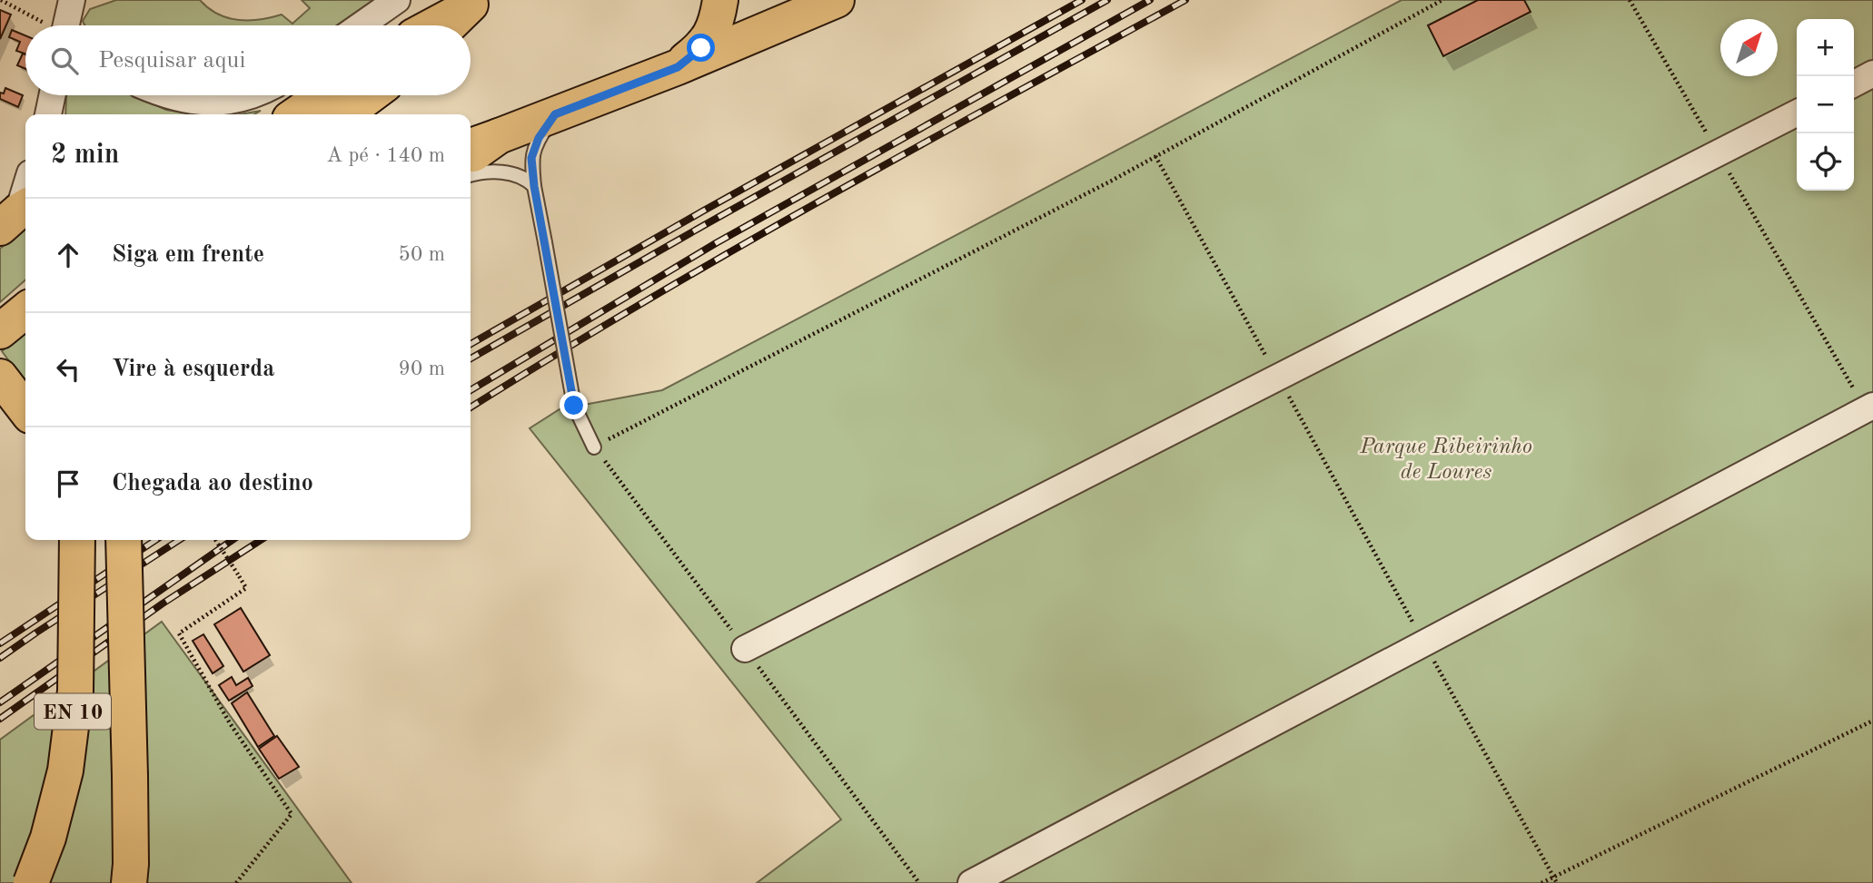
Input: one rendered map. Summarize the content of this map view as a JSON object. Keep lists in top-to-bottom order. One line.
{"streets":{"main road":["EN 10"]},"parks":["Parque Ribeirinho de Loures"],"north":"top right","page":{"map_buttons":["+","−"],"search":"Pesquisar aqui","heading":["2 min","A pé · 140 m"],"list":[["Siga em frente","50 m"],["Vire à esquerda","90 m"],"Chegada ao destino"]}}
